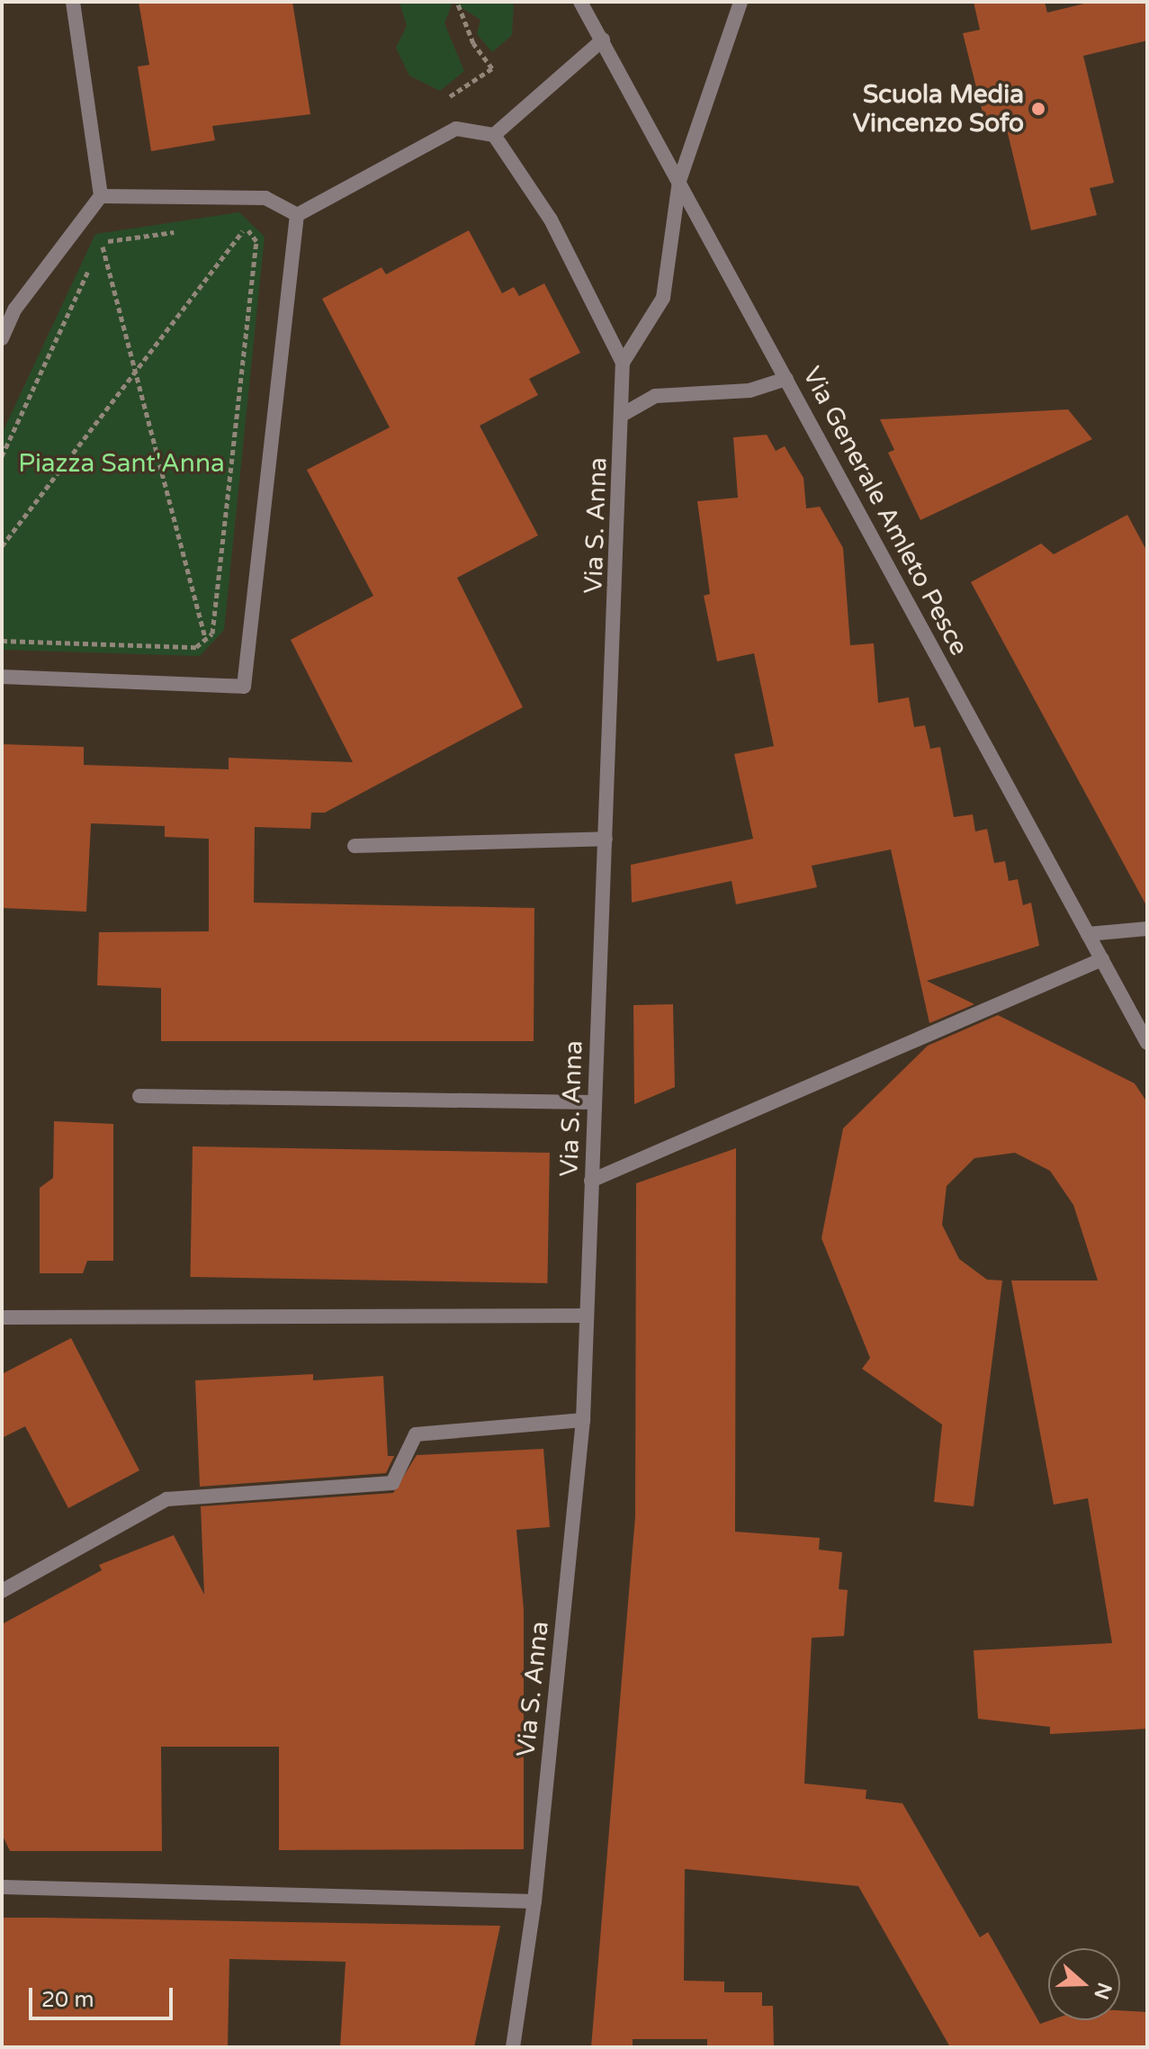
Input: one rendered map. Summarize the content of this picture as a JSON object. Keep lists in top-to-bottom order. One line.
{"streets":{"street":["Via Generale Amleto Pesce","Via S. Anna"]},"parks":["Piazza Sant'Anna"],"places":["Scuola Media Vincenzo Sofo"],"scale_bar":"20 m","north":"right"}
